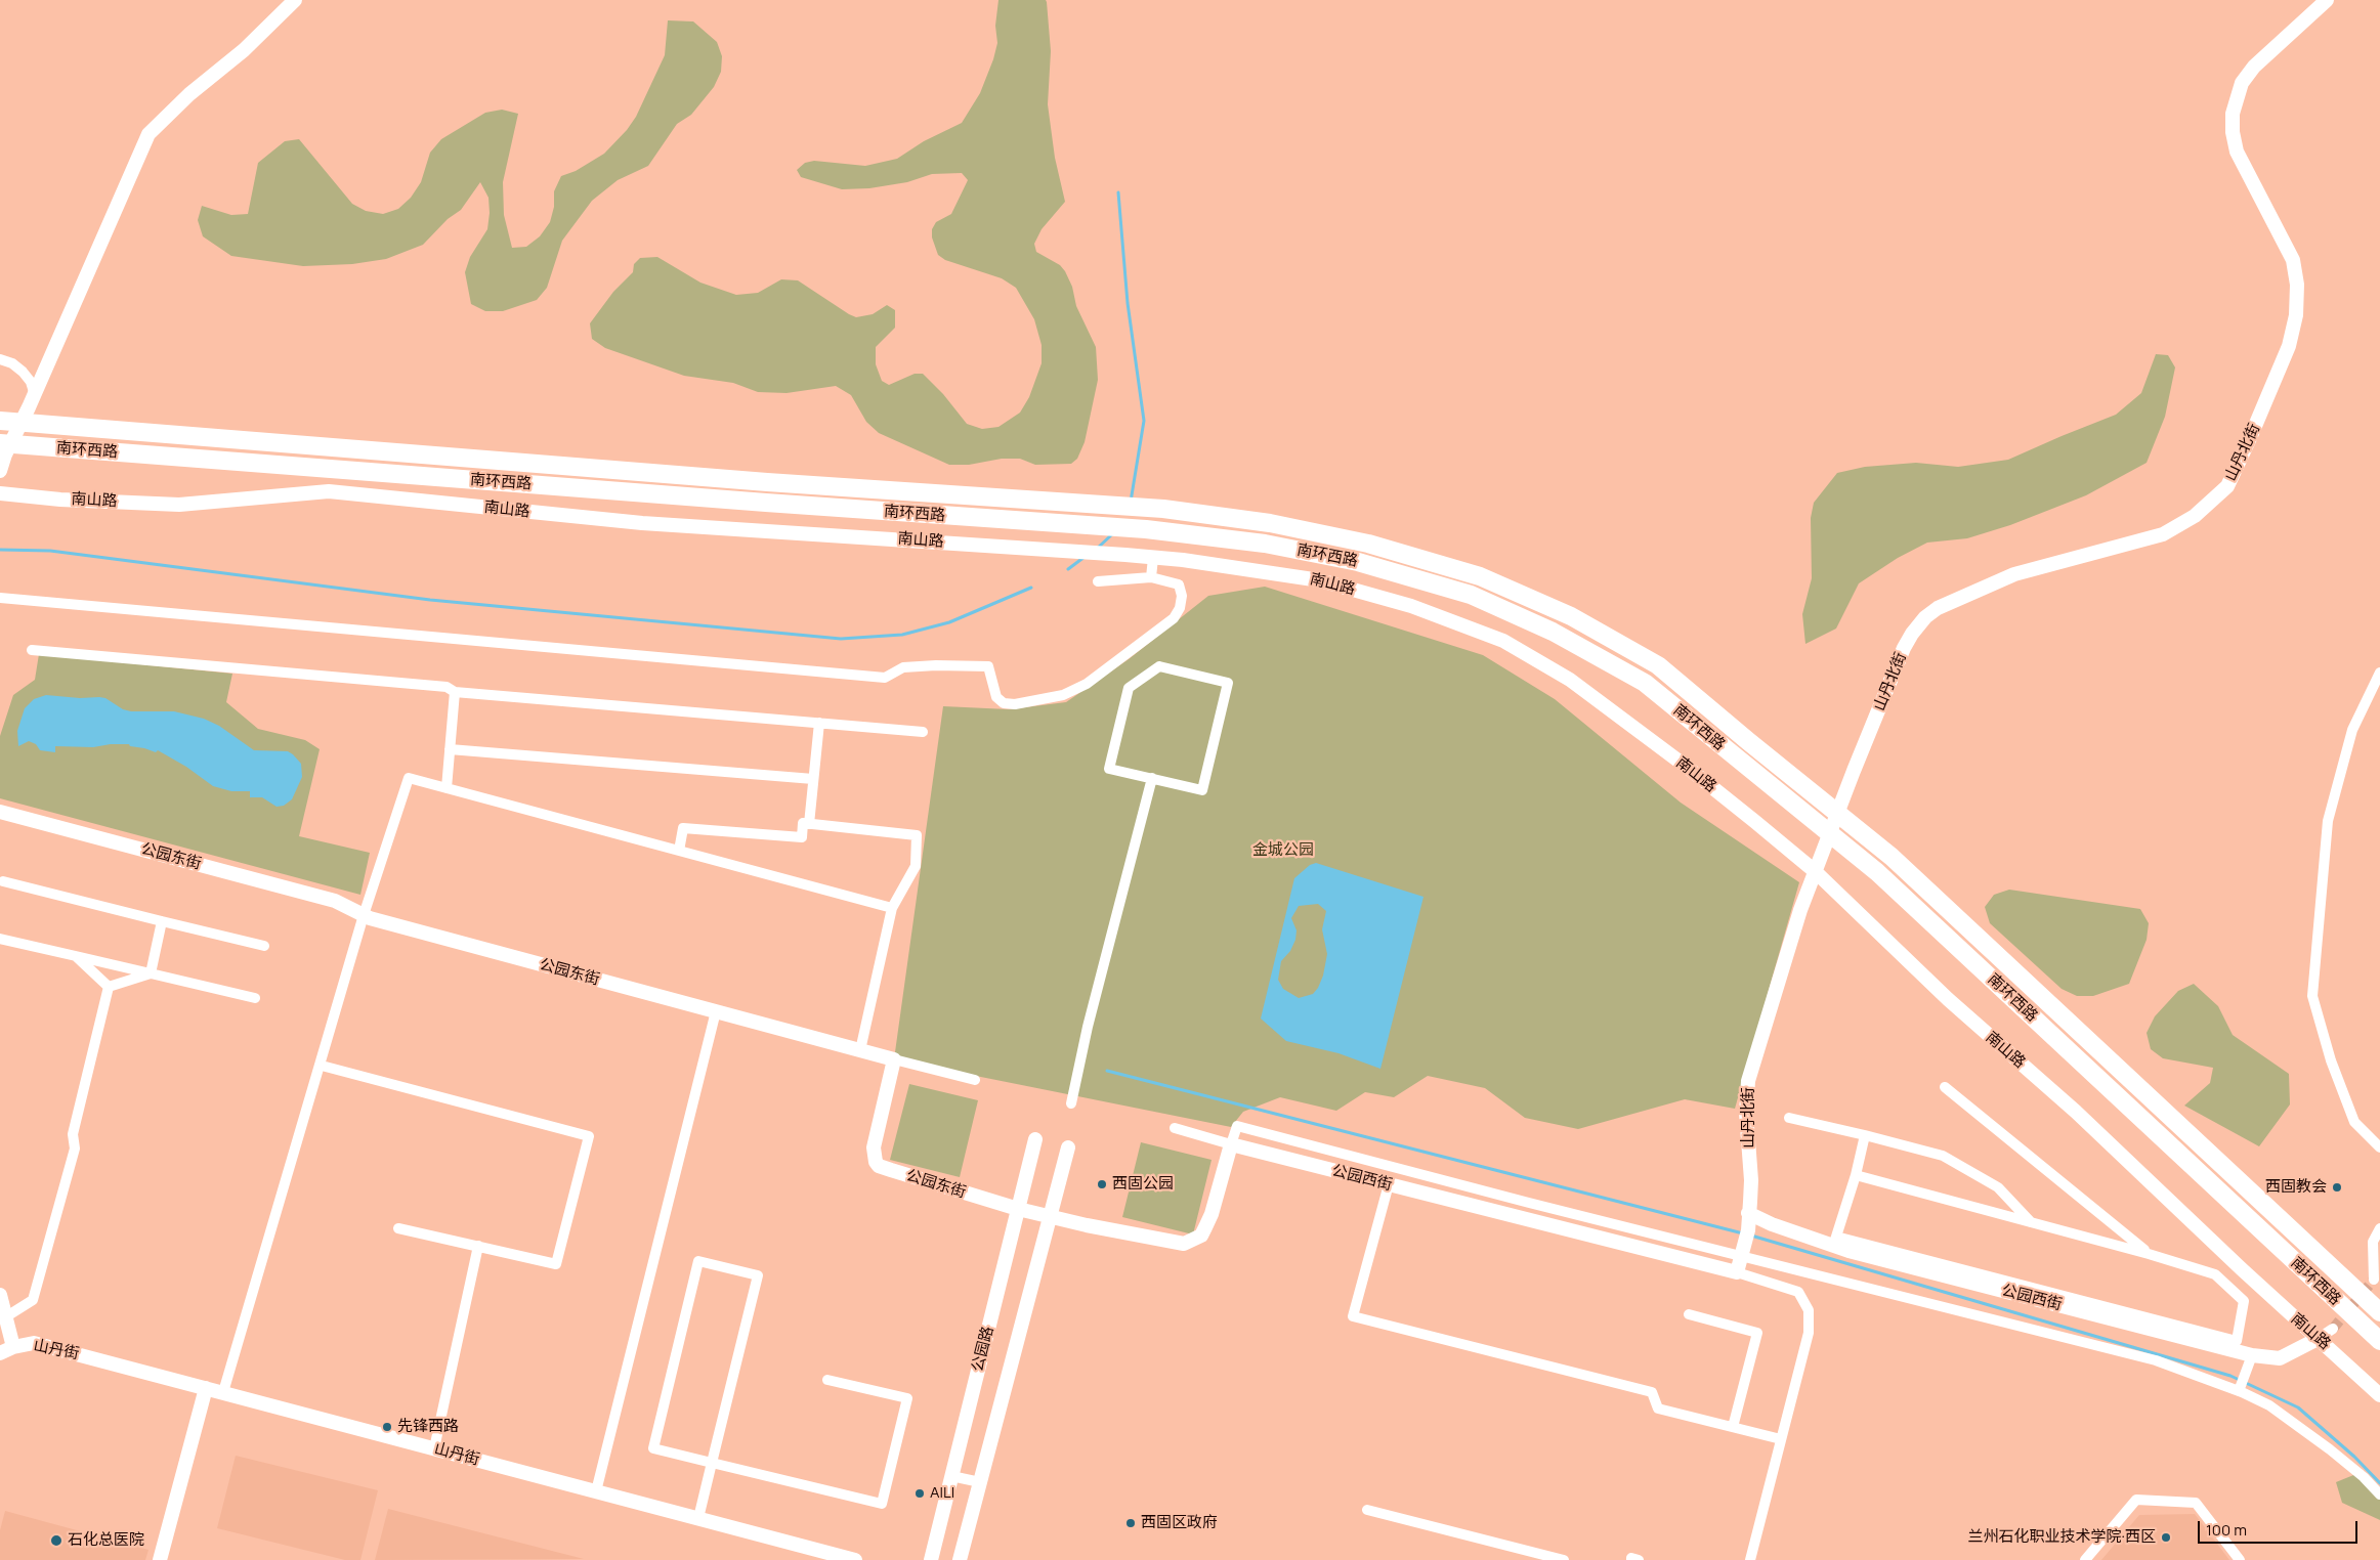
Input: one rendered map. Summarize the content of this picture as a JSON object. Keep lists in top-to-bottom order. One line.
{"streets":{"highway":["南环西路"],"street":["山丹北街","南山路","公园东街","公园西街","公园路","山丹街"]},"crossings":[["山丹北街","南山路"],["山丹北街","公园西街"],["南山路","公园西街"],["公园东街","公园路"]],"parks":["金城公园"],"places":["西固公园","西固教会","先锋西路","AILI","西固区政府","兰州石化职业技术学院·西区","石化总医院"],"scale_bar":"100 m"}
